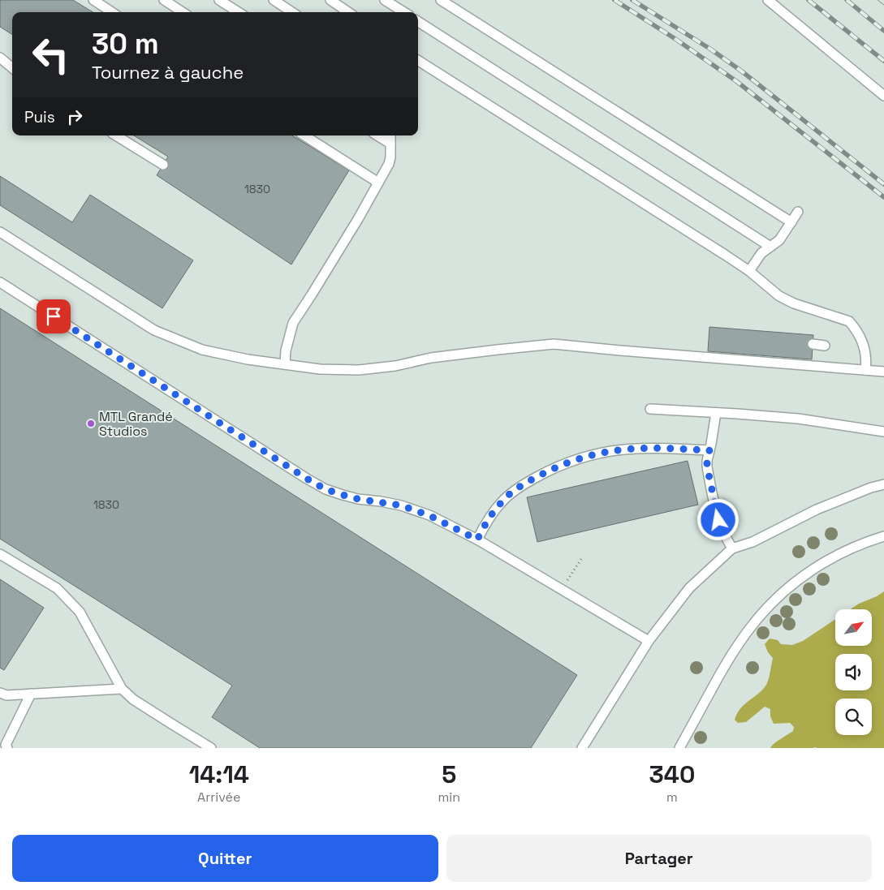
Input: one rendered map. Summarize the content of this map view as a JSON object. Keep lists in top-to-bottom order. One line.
{"places":["MTL Grandé Studios"],"house_numbers":["1830","1830"],"north":"top right","page":{"turn":["30 m","Tournez à gauche"],"then":"Puis","eta":["14:14","Arrivée","5","min","340","m"],"buttons":["Quitter","Partager"]}}
